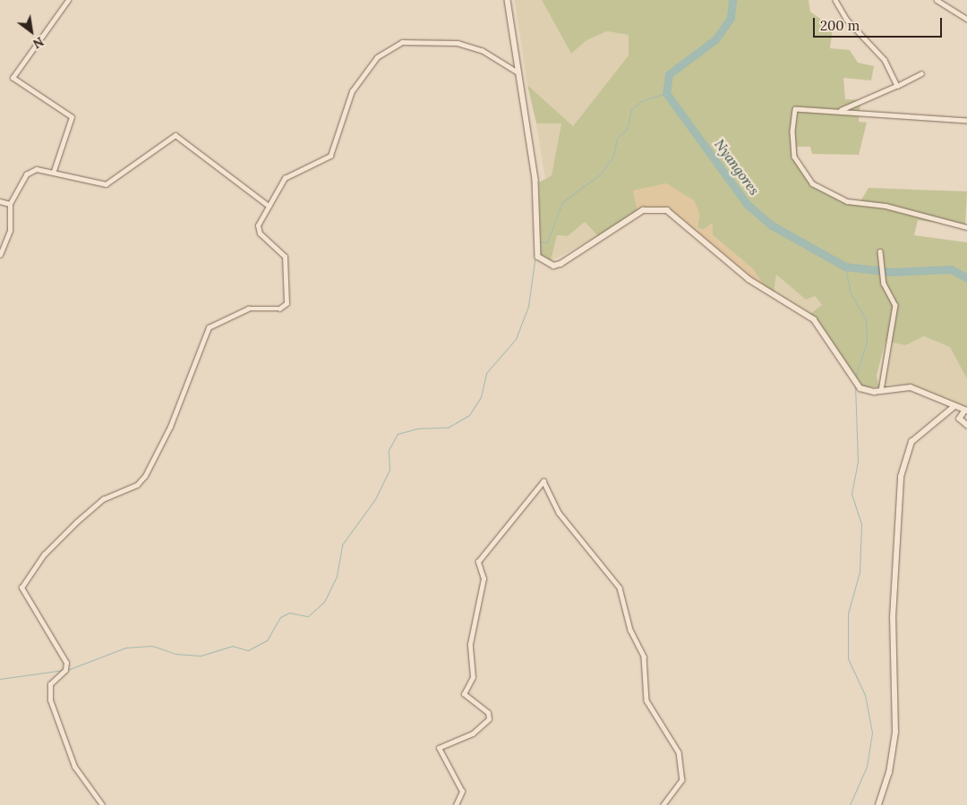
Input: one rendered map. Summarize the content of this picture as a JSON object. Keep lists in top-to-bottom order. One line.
{"water":["Nyangores"],"scale_bar":"200 m","north":"bottom right"}
